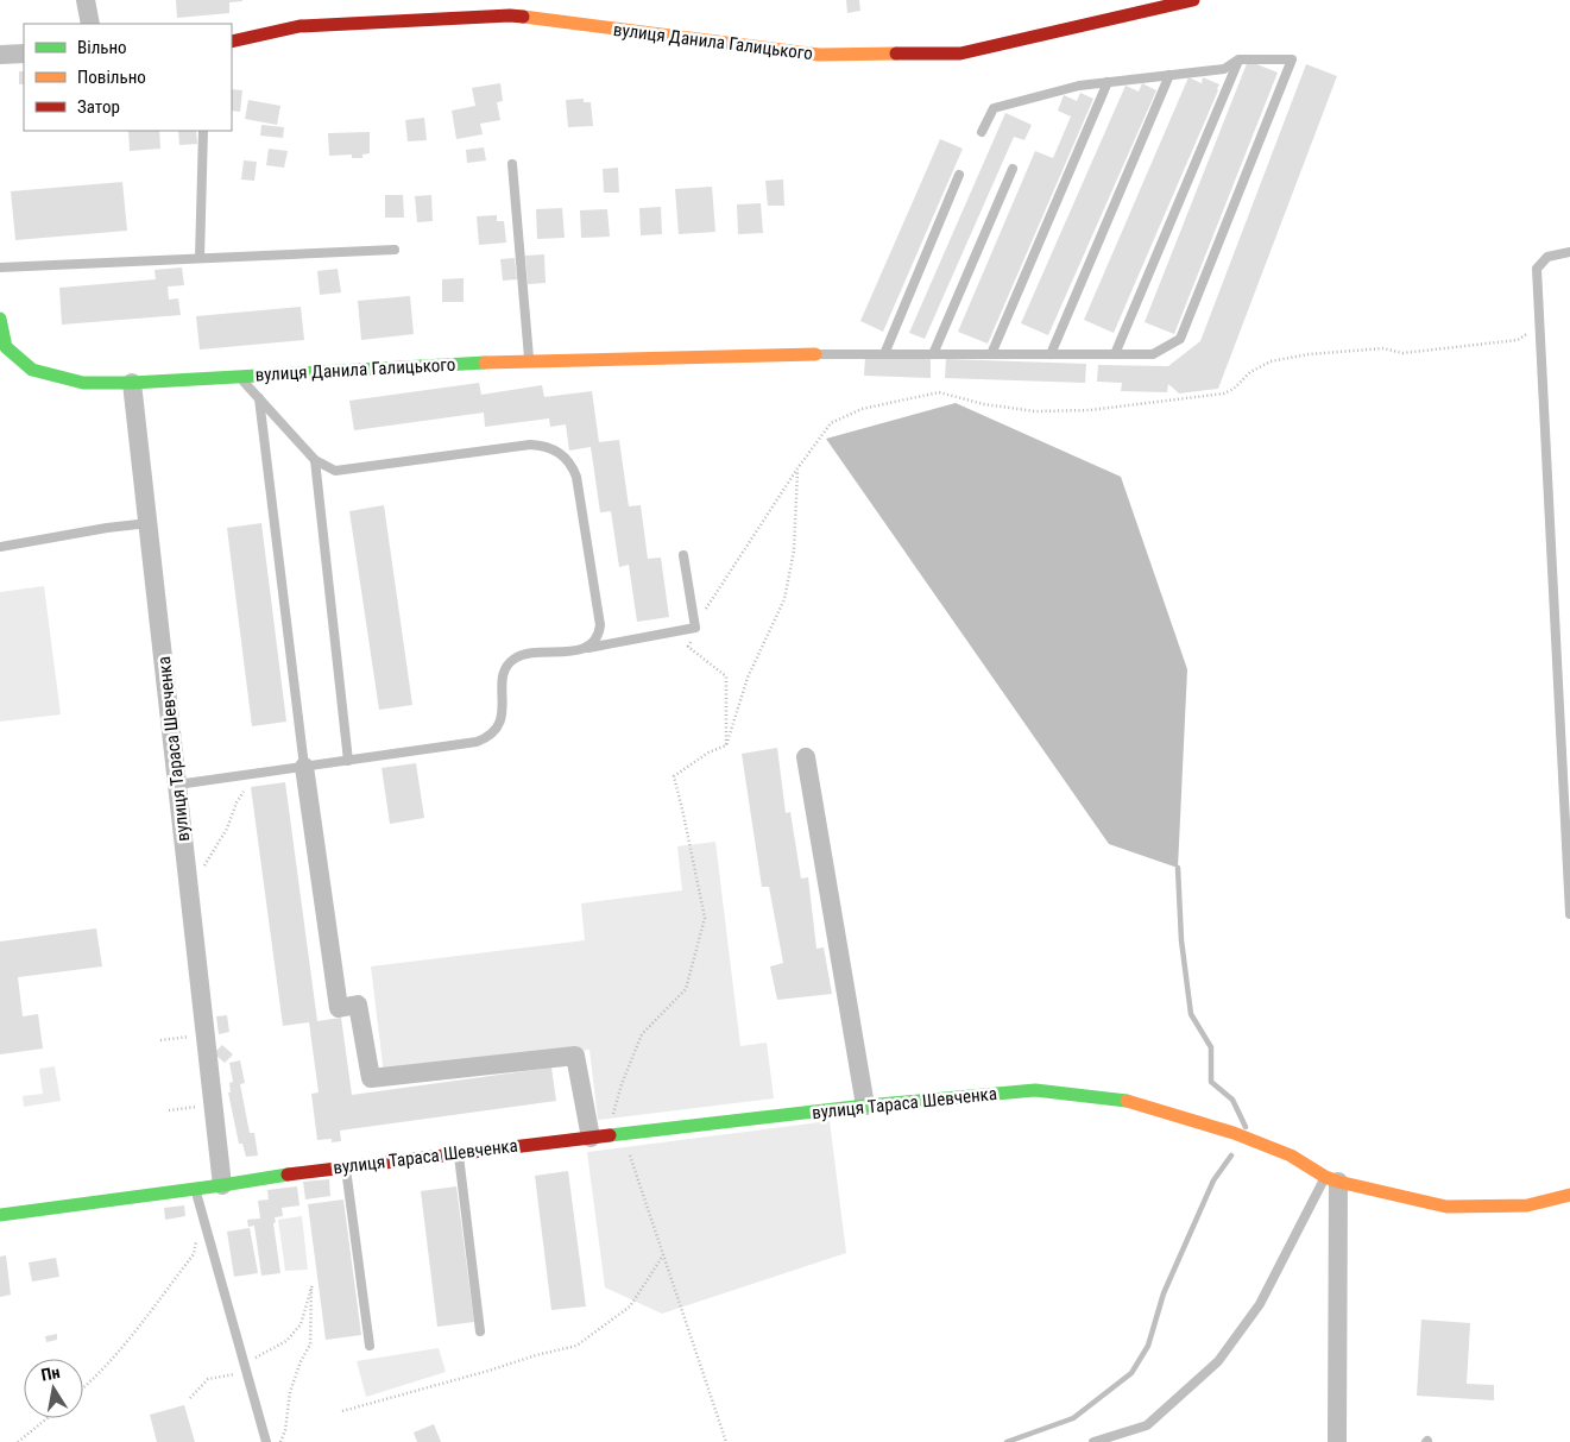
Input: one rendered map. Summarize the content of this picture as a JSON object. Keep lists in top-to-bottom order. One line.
{"streets":{"street":["вулиця Данила Галицького","вулиця Тараса Шевченка"]},"crossings":[["вулиця Данила Галицького","вулиця Тараса Шевченка"]],"legend":["Вільно","Повільно","Затор"],"north":"top"}
